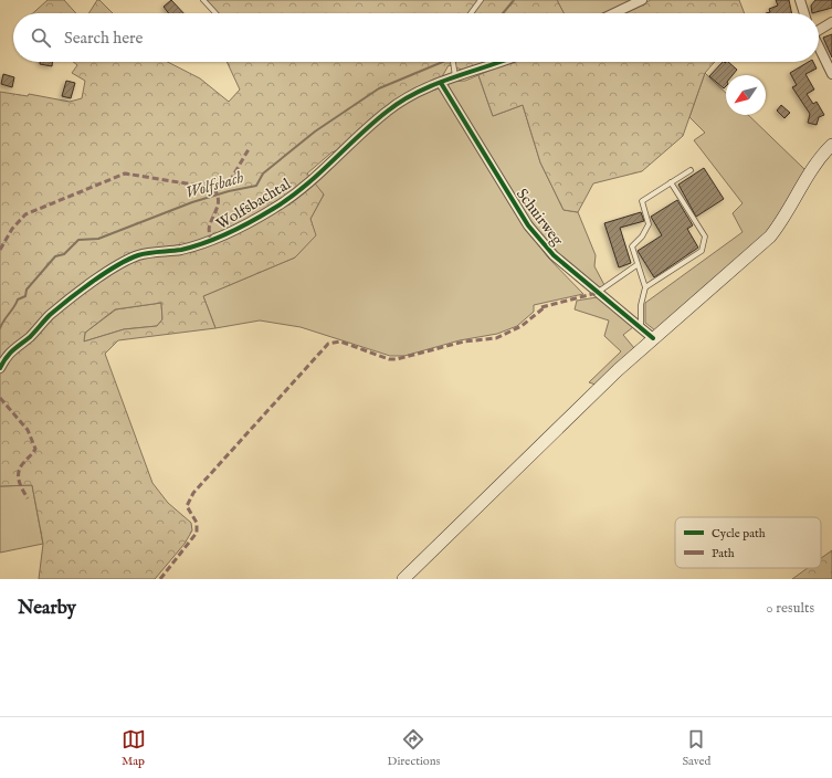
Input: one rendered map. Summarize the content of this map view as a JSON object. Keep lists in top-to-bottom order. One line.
{"streets":{"street":["Wolfsbachtal","Schuirweg"]},"crossings":[["Wolfsbachtal","Schuirweg"]],"water":["Wolfsbach"],"legend":["Cycle path","Path"],"north":"bottom left","page":{"search":"Search here","heading":["Nearby","0 results"],"nav":["Map","Directions","Saved"]}}
